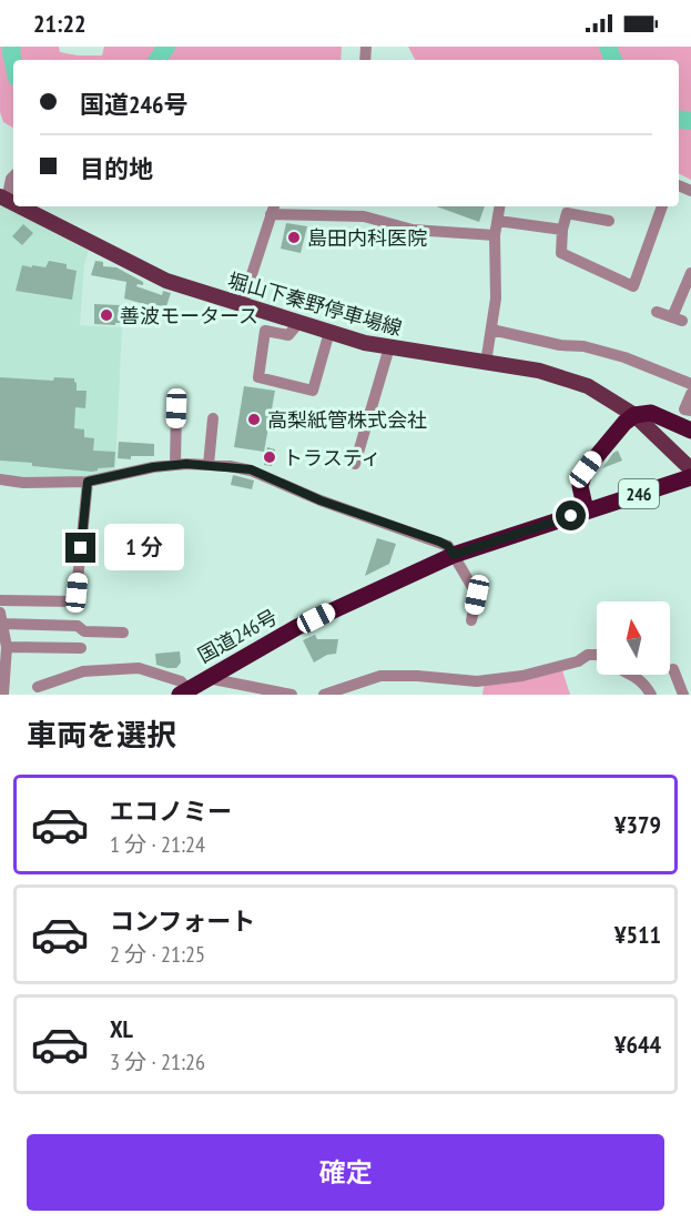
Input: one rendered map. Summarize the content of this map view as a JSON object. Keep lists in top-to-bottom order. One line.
{"streets":{"highway":["246","国道246号"],"main road":["堀山下秦野停車場線"]},"crossings":[["堀山下秦野停車場線","国道246号"]],"places":["島田内科医院","善波モータース","高梨紙管株式会社","トラスティ"],"north":"top","page":{"status":"21:22","banner":["国道246号","目的地"],"bubble":"1 分","heading":"車両を選択","list":[{"name":"エコノミー","note":"1 分 · 21:24","value":"¥379"},{"name":"コンフォート","note":"2 分 · 21:25","value":"¥511"},{"name":"XL","note":"3 分 · 21:26","value":"¥644"}],"buttons":"確定"}}
